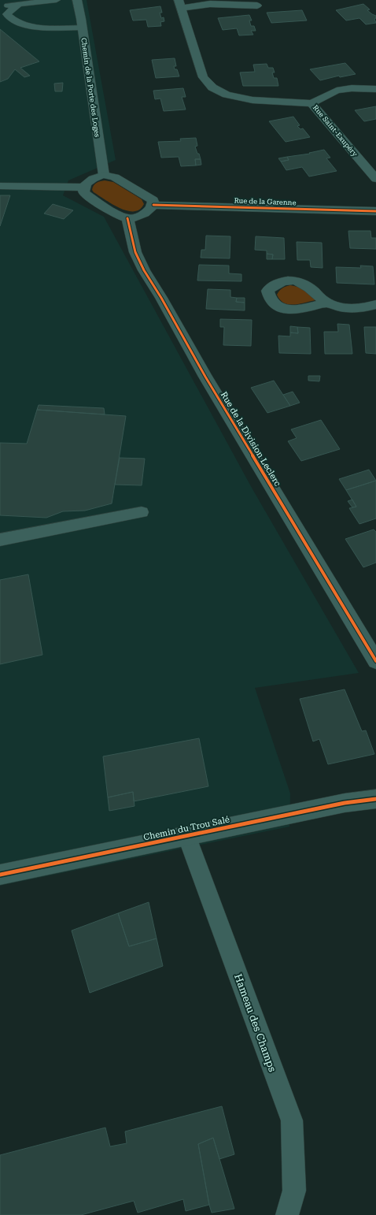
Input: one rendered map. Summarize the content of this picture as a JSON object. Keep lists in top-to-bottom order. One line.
{"streets":{"street":["Chemin de la Porte des Loges","Rue Saint-Exupéry","Rue de la Garenne","Rue de la Division Leclerc","Chemin du Trou Salé"],"lane":["Hameau des Champs"]},"crossings":[["Chemin du Trou Salé","Hameau des Champs"]]}
